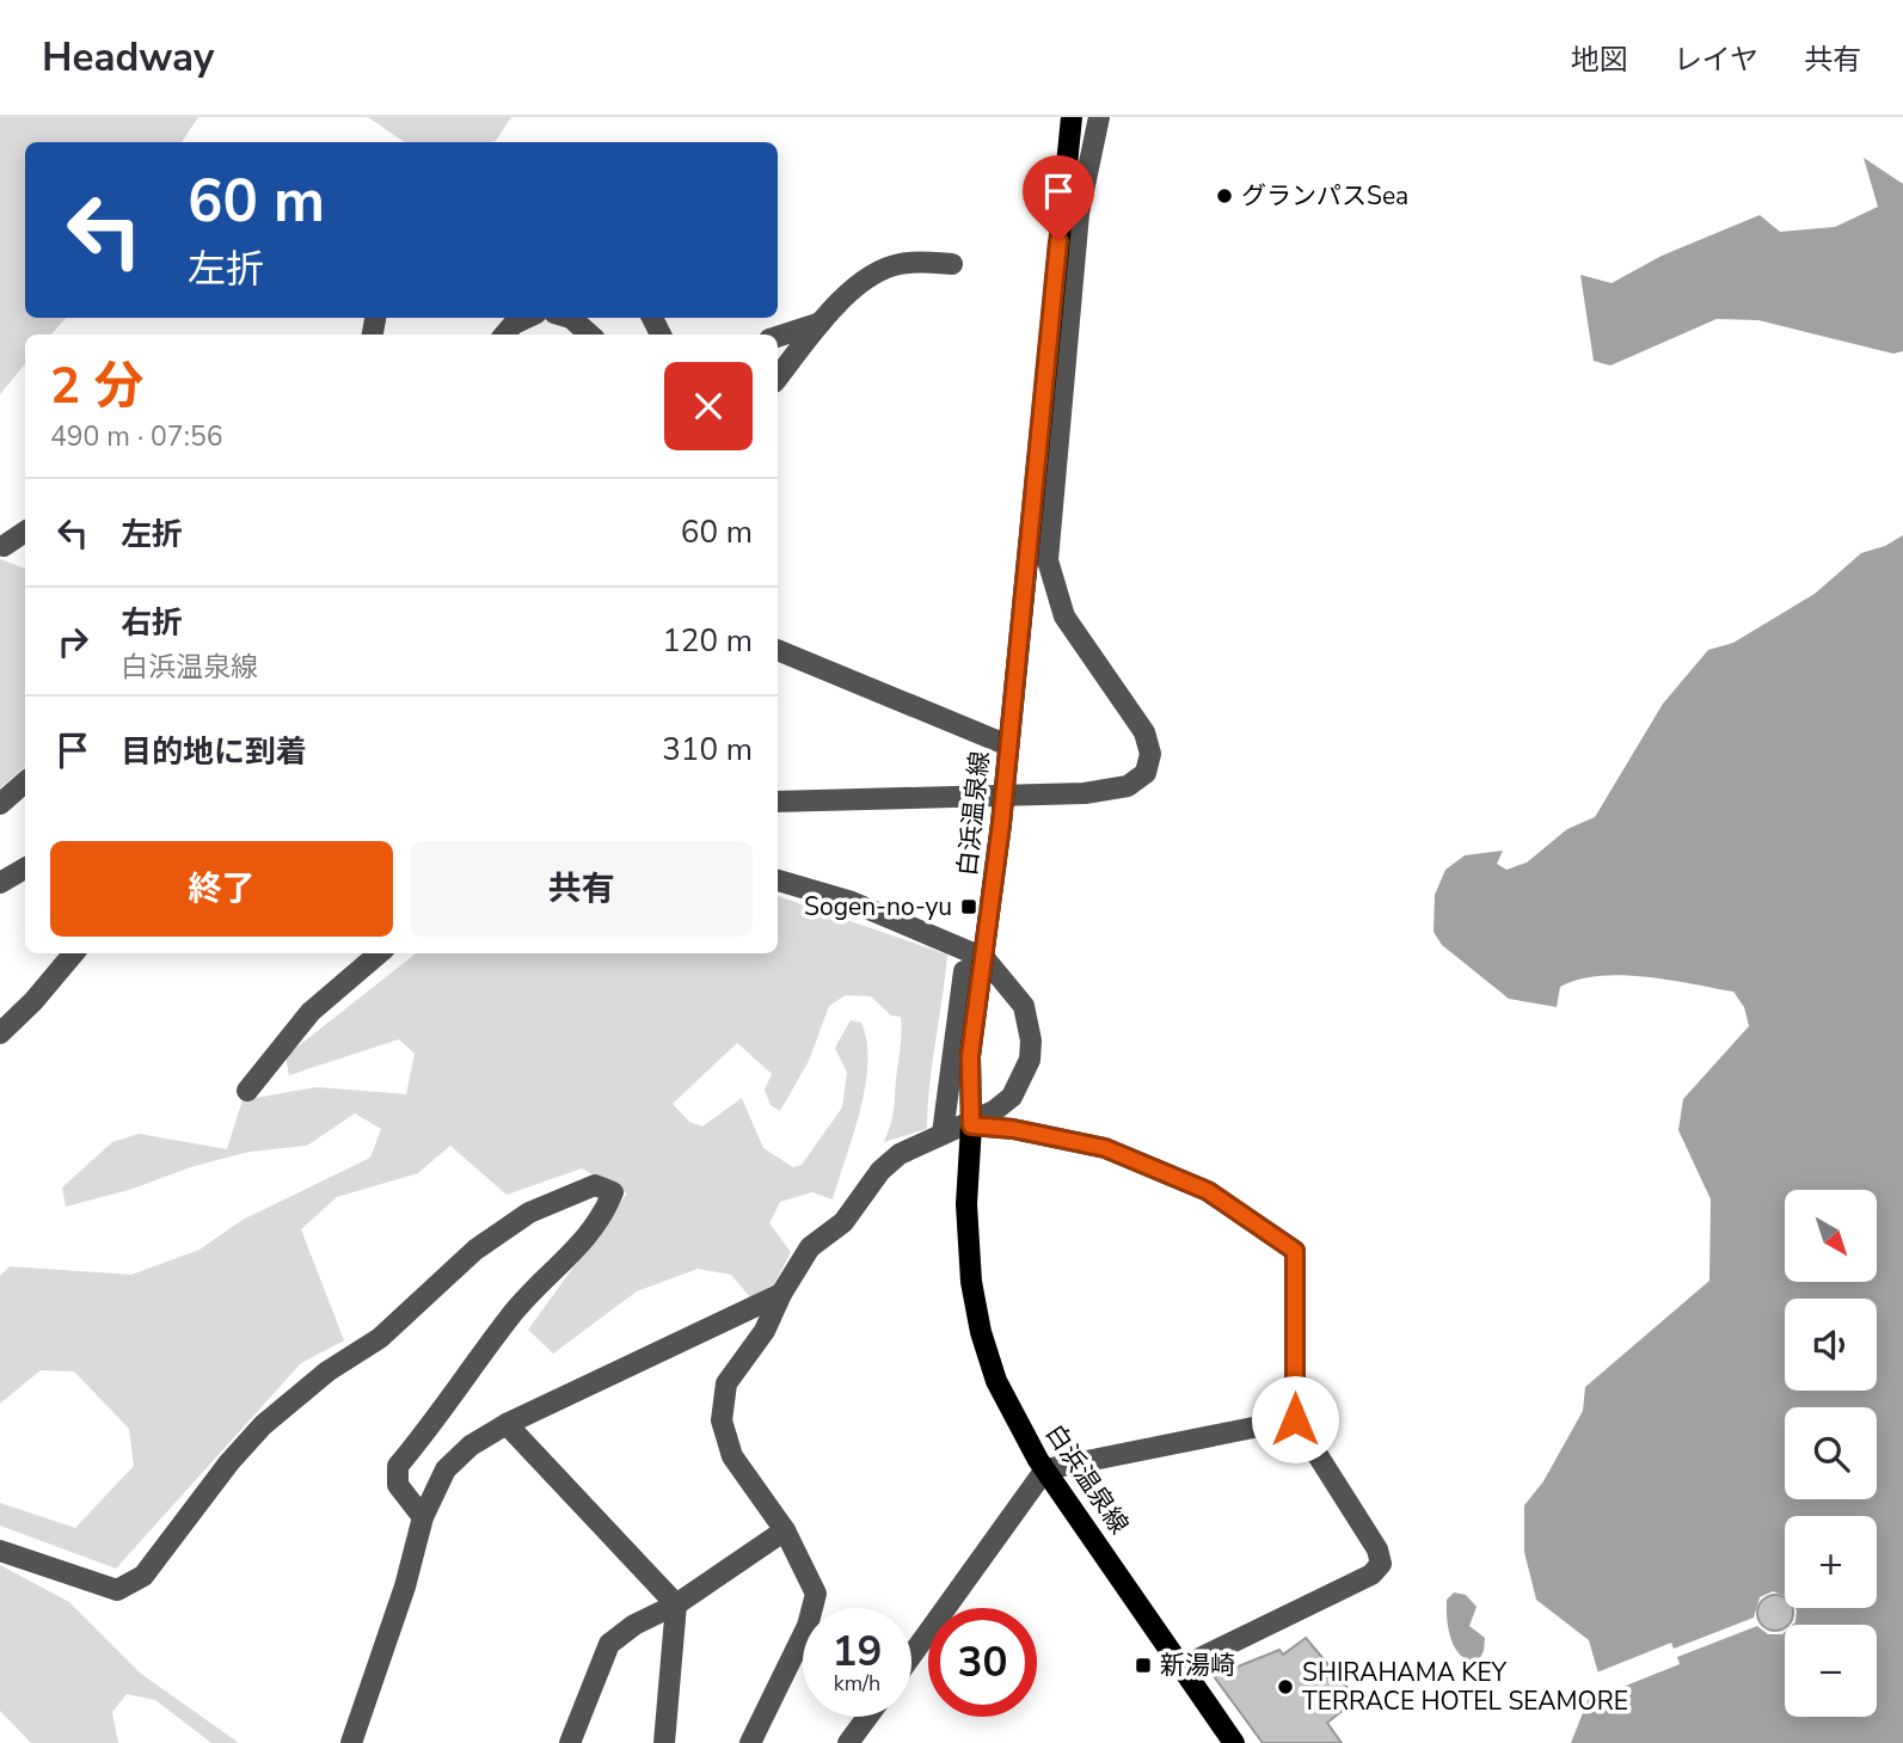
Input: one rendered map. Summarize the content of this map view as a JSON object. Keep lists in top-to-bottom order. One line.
{"streets":{"main road":["白浜温泉線"]},"places":{"other":["グランパスSea","SHIRAHAMA KEY TERRACE HOTEL SEAMORE"],"transit":["Sogen-no-yu","新湯崎"]},"north":"bottom right","page":{"header":"Headway","nav":["地図","レイヤ","共有"],"turn":["60 m","左折"],"heading":["2 分","490 m · 07:56"],"list":[{"name":"左折","value":"60 m"},{"name":"右折","note":"白浜温泉線","value":"120 m"},{"name":"目的地に到着","value":"310 m"}],"buttons":["終了","共有"],"map_buttons":["+","−"],"speed":"19 km/h","limit":"30"}}
